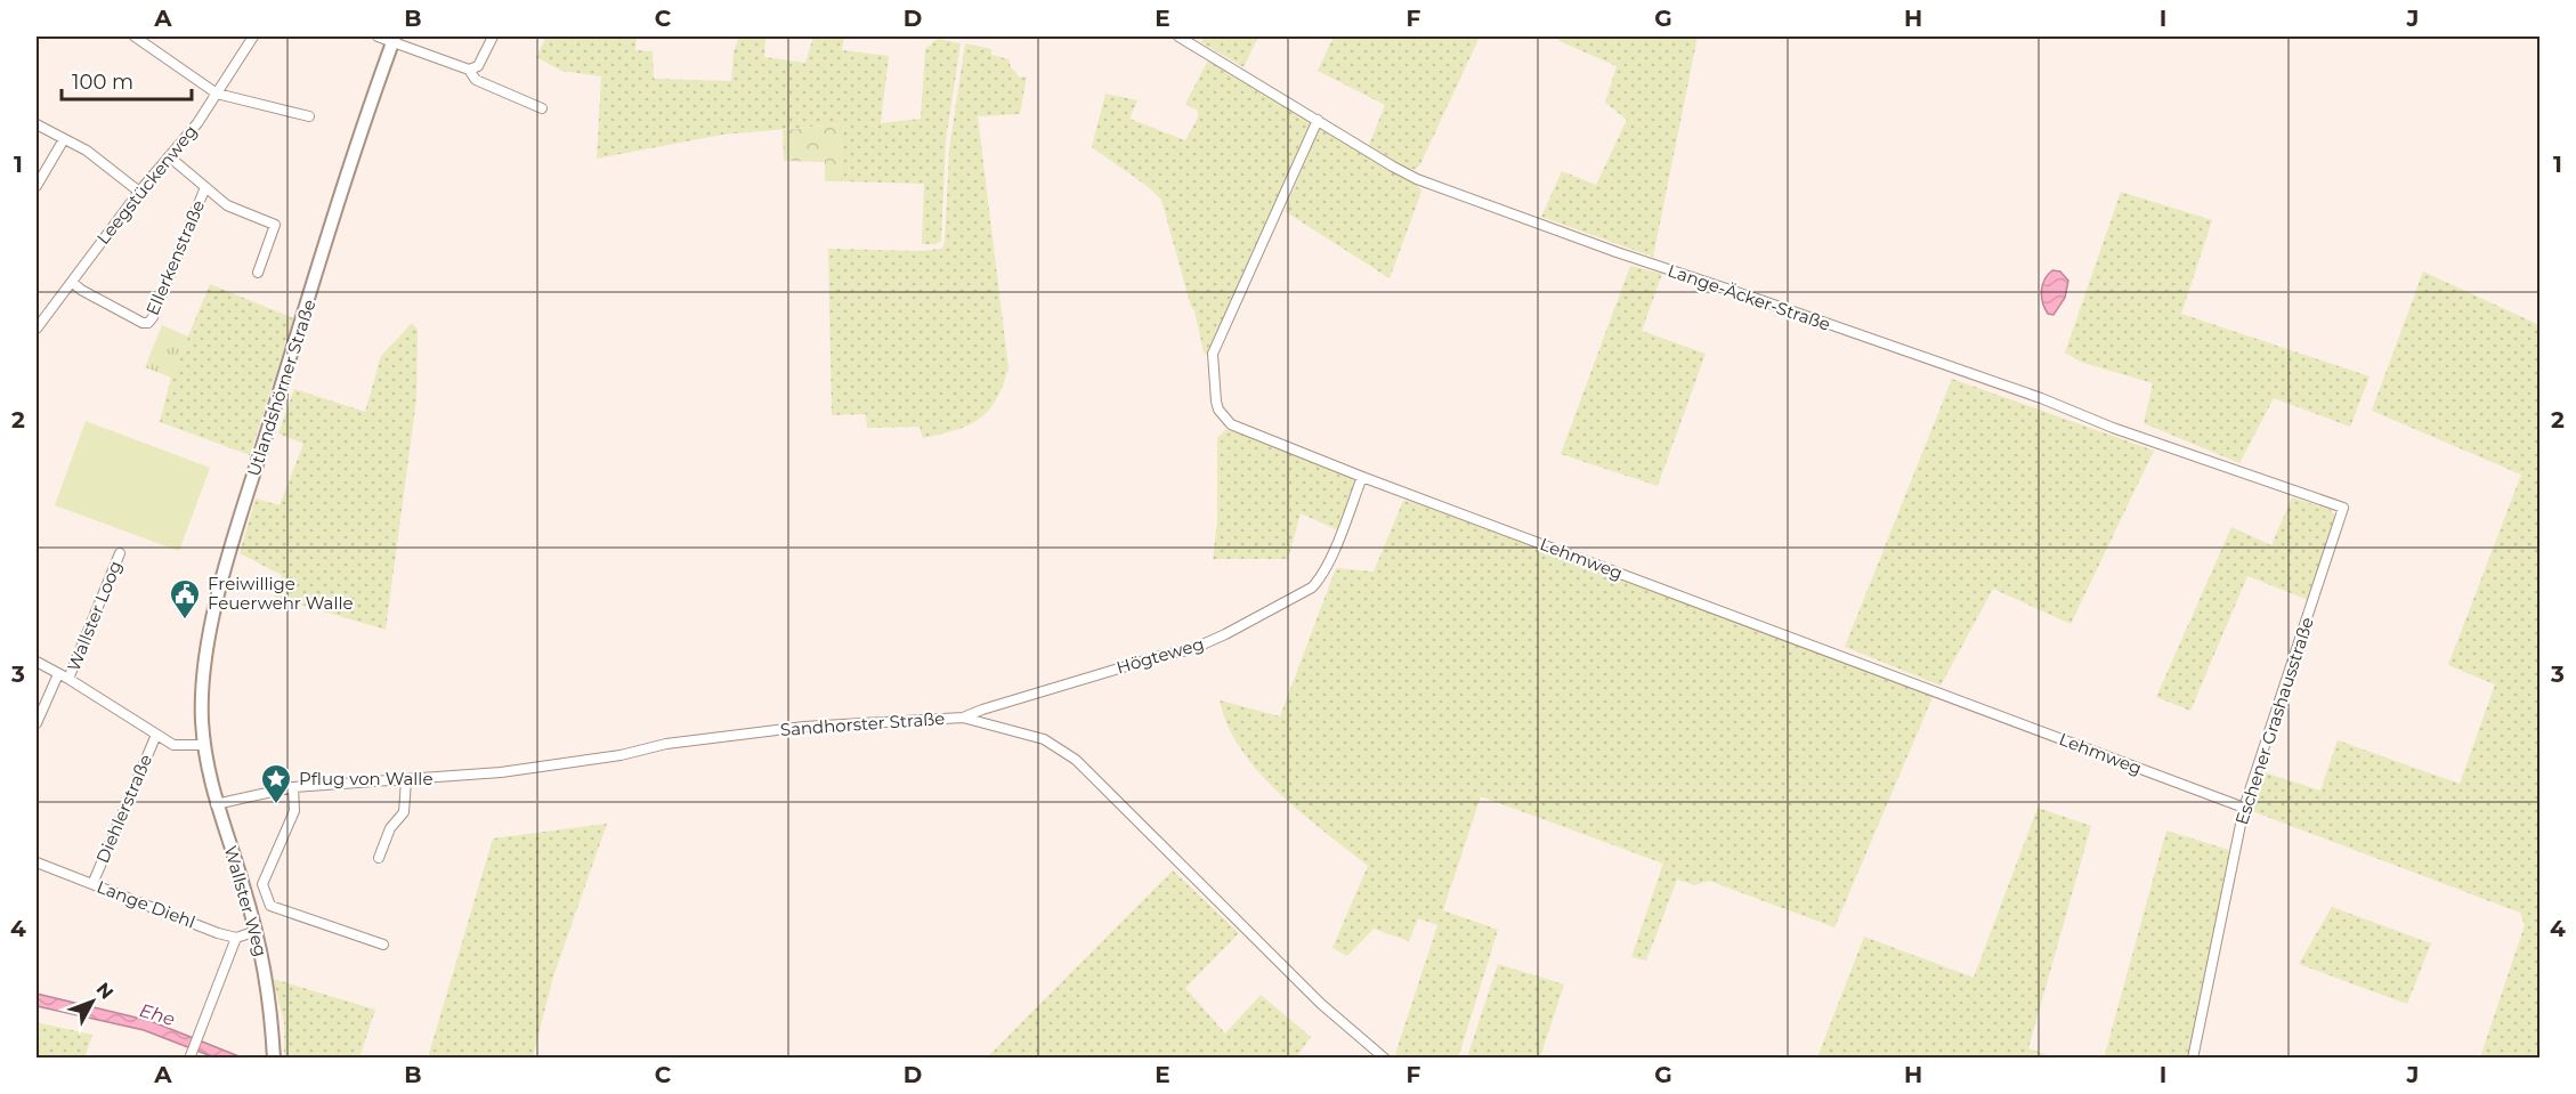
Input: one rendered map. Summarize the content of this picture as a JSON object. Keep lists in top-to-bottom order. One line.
{"streets":{"street":["Leegstückenweg","Ellerkenstraße","Lange-Äcker-Straße","Utlandshörner Straße","Lehmweg","Wallster Loog","Högteweg","Eschener Grashausstraße","Sandhorster Straße","Diehlerstraße","Wallster Weg","Lange Diehl"]},"crossings":[["Leegstückenweg","Ellerkenstraße"],["Lange-Äcker-Straße","Lehmweg"],["Lange-Äcker-Straße","Eschener Grashausstraße"],["Utlandshörner Straße","Wallster Loog"],["Utlandshörner Straße","Wallster Weg"],["Lehmweg","Högteweg"],["Lehmweg","Eschener Grashausstraße"],["Wallster Loog","Diehlerstraße"],["Wallster Loog","Wallster Weg"],["Högteweg","Sandhorster Straße"],["Sandhorster Straße","Wallster Weg"],["Diehlerstraße","Lange Diehl"]],"water":["Ehe"],"places":{"public building":["Freiwillige Feuerwehr Walle"],"place":["Pflug von Walle"]},"scale_bar":"100 m","north":"top right","grid":{"columns":["A","B","C","D","E","F","G","H","I","J"],"rows":["1","2","3","4"]}}
